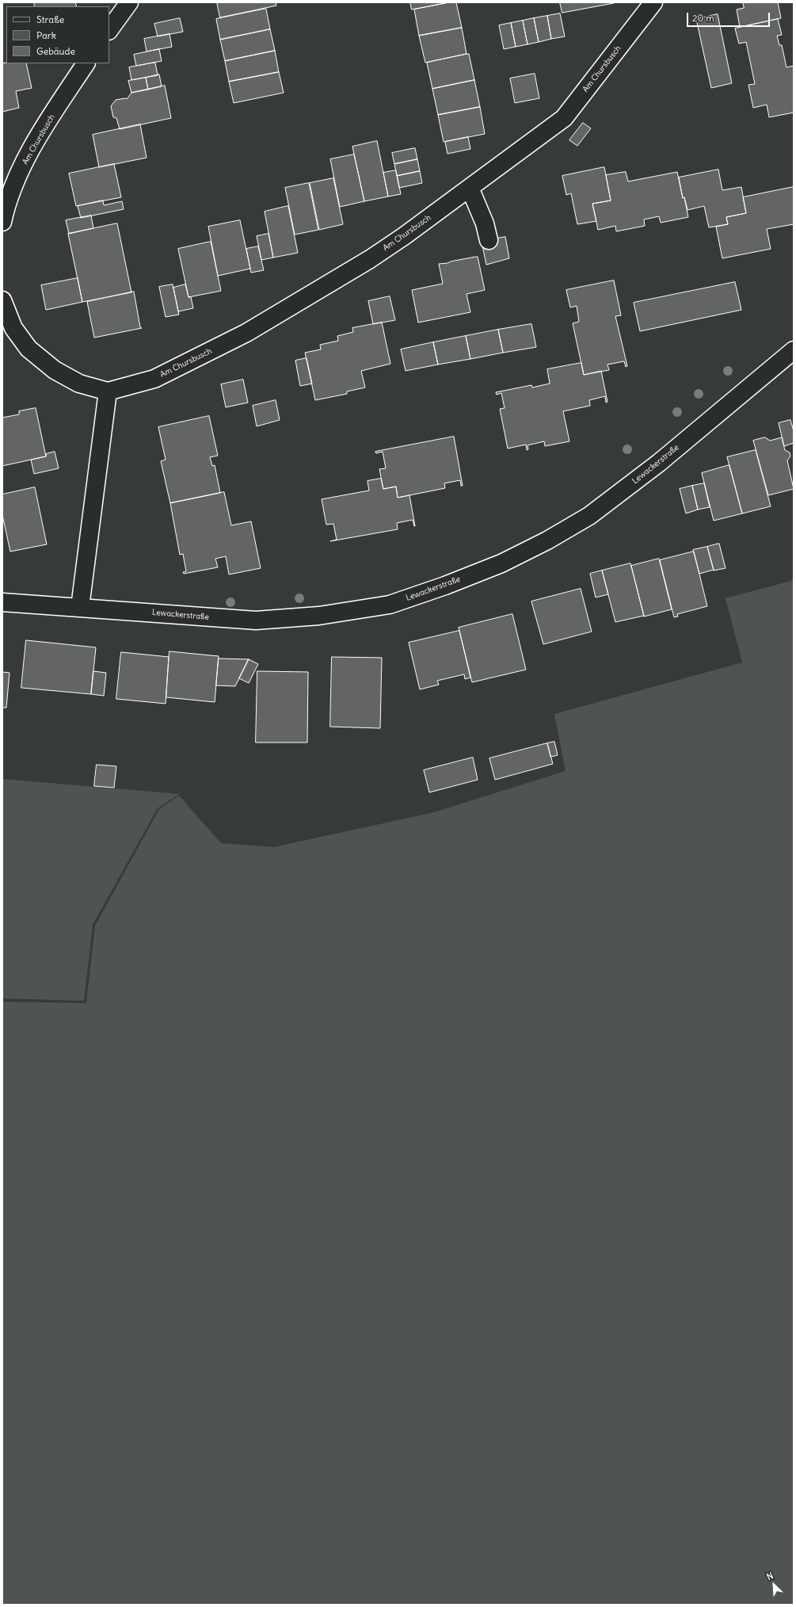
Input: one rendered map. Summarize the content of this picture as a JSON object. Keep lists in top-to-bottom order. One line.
{"streets":{"street":["Am Chursbusch","Lewackerstraße"]},"legend":["Straße","Park","Gebäude"],"scale_bar":"20 m","north":"top left"}
